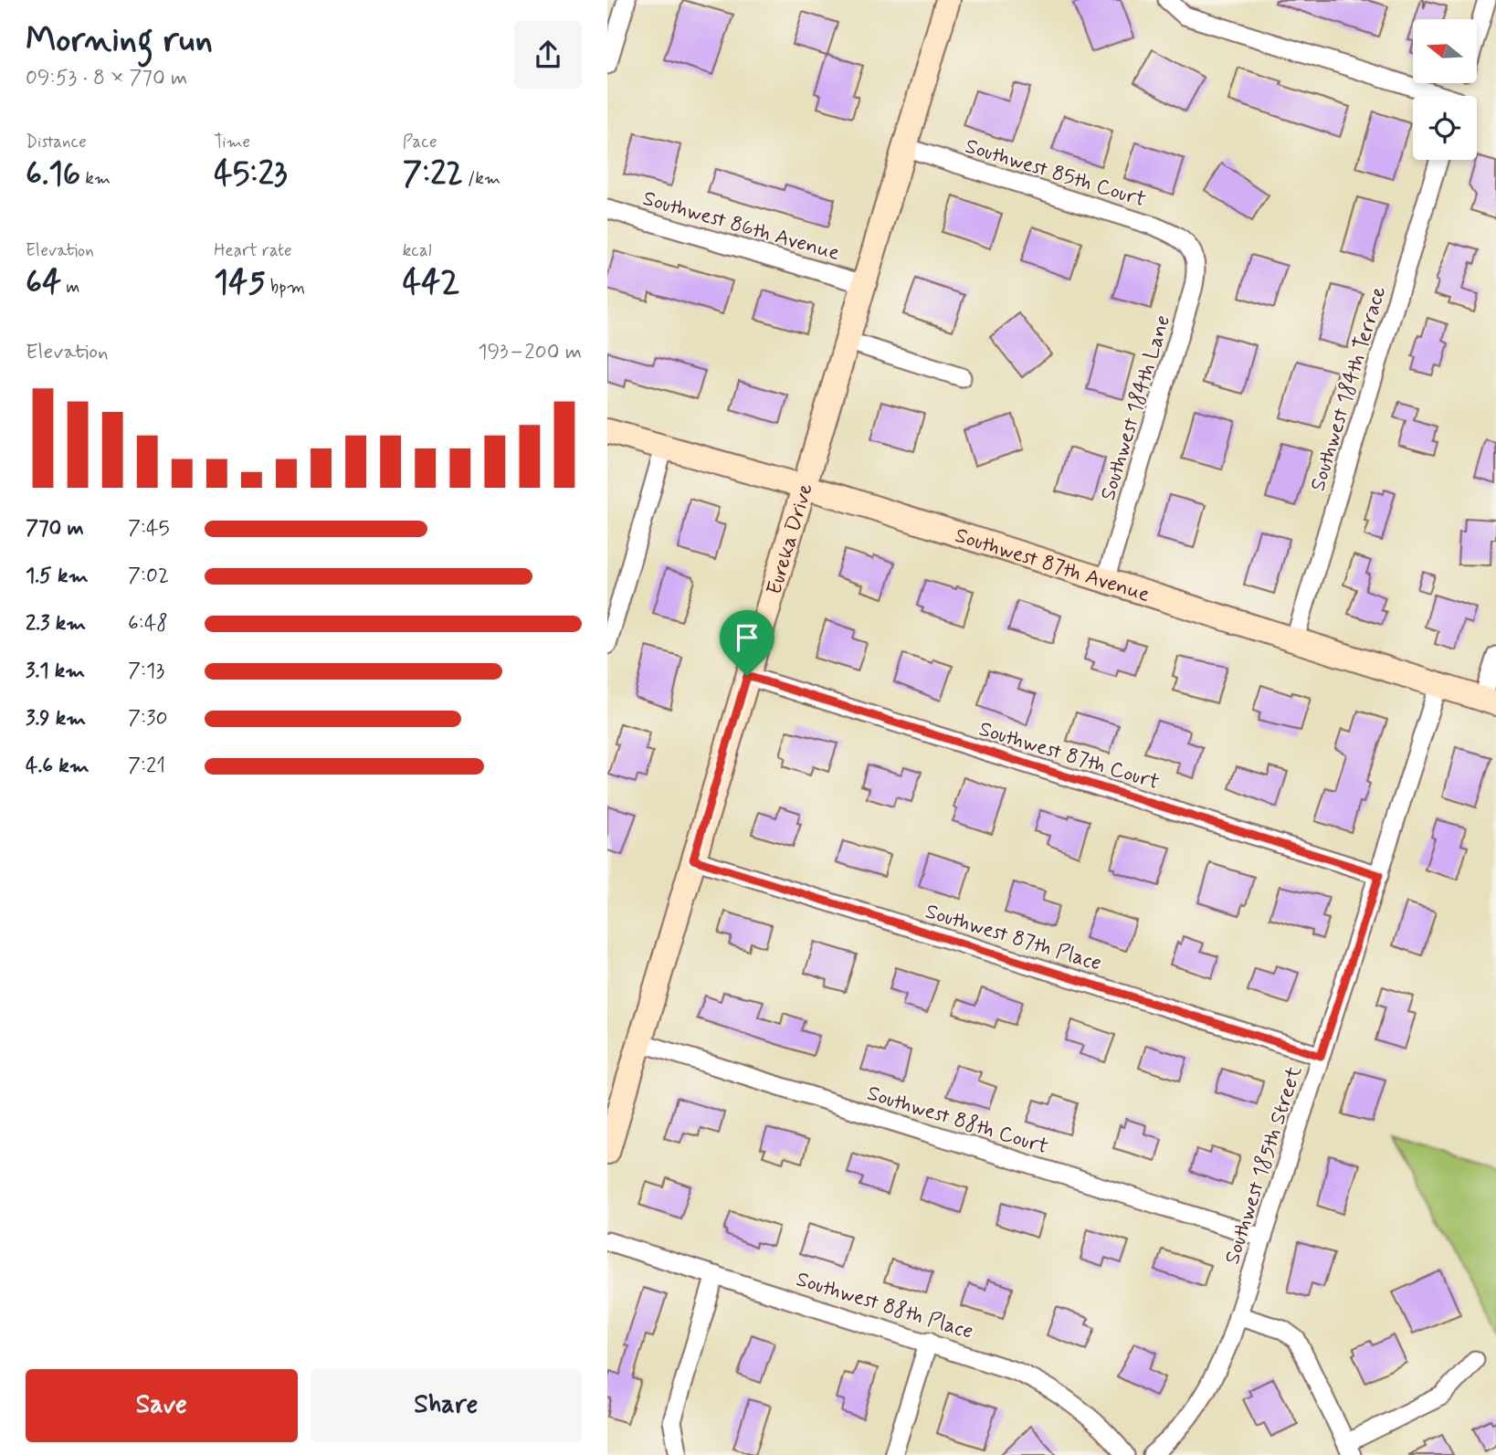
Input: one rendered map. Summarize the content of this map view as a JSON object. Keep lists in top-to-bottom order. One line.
{"streets":{"main road":["Eureka Drive","Southwest 87th Avenue"],"street":["Southwest 85th Court","Southwest 86th Avenue","Southwest 184th Terrace","Southwest 184th Lane","Southwest 87th Court","Southwest 87th Place","Southwest 88th Court","Southwest 185th Street","Southwest 88th Place"]},"crossings":[["Southwest 85th Court","Southwest 184th Lane"],["Southwest 85th Court","Eureka Drive"],["Southwest 86th Avenue","Eureka Drive"],["Southwest 184th Terrace","Southwest 87th Avenue"],["Southwest 184th Lane","Southwest 87th Avenue"],["Eureka Drive","Southwest 87th Avenue"],["Eureka Drive","Southwest 87th Court"],["Eureka Drive","Southwest 87th Place"],["Eureka Drive","Southwest 88th Court"],["Southwest 87th Avenue","Southwest 185th Street"],["Southwest 87th Court","Southwest 185th Street"],["Southwest 87th Place","Southwest 185th Street"],["Southwest 88th Court","Southwest 185th Street"]],"north":"left","page":{"heading":["Morning run","09:53 · 8 × 770 m"],"stats":[["Distance","6.16 km"],["Time","45:23"],["Pace","7:22 /km"],["Elevation","64 m"],["Heart rate","145 bpm"],["kcal","442"]],"chart":["Elevation","193–200 m"],"list":[{"name":"770 m","note":"7:45"},{"name":"1.5 km","note":"7:02"},{"name":"2.3 km","note":"6:48"},{"name":"3.1 km","note":"7:13"},{"name":"3.9 km","note":"7:30"},{"name":"4.6 km","note":"7:21"}],"buttons":["Save","Share"]}}
